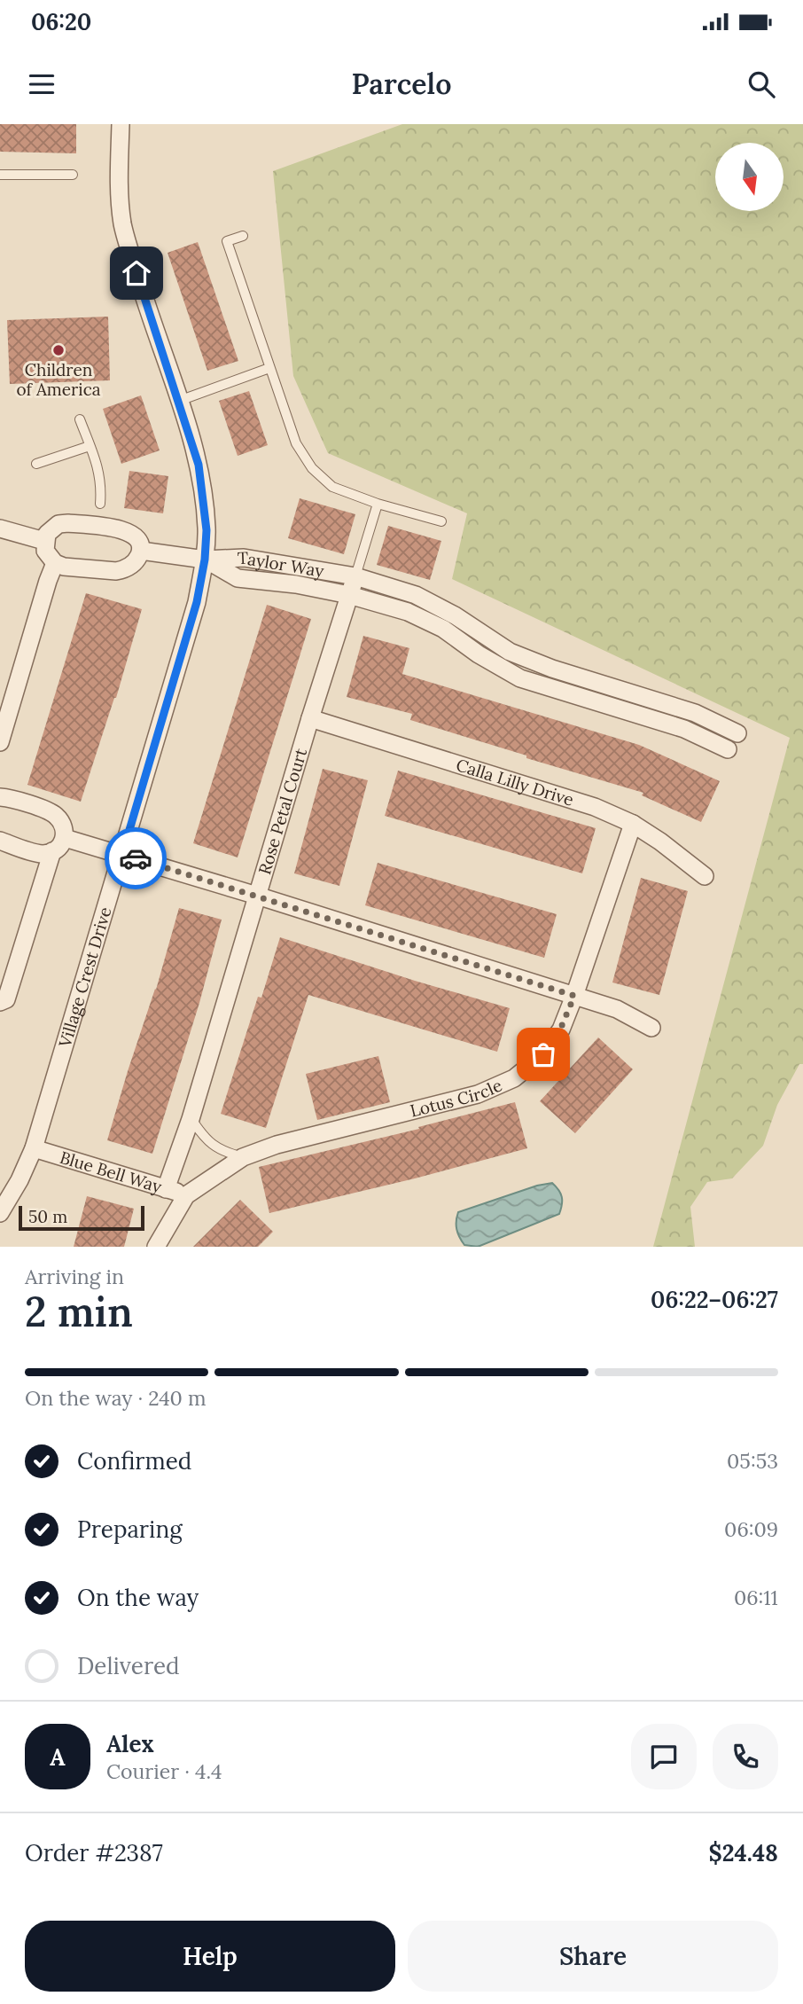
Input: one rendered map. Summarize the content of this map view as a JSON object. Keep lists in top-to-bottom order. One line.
{"streets":{"street":["Taylor Way","Calla Lilly Drive","Rose Petal Court","Village Crest Drive","Lotus Circle","Blue Bell Way"]},"crossings":[["Taylor Way","Rose Petal Court"],["Taylor Way","Village Crest Drive"],["Calla Lilly Drive","Rose Petal Court"],["Calla Lilly Drive","Lotus Circle"],["Rose Petal Court","Blue Bell Way"],["Village Crest Drive","Blue Bell Way"],["Lotus Circle","Blue Bell Way"]],"places":["Children of America"],"scale_bar":"50 m","north":"bottom","page":{"status":"06:20","header":"Parcelo","scale":"50 m","heading":["2 min","Arriving in","06:22–06:27"],"panel":["Alex","Courier · 4.4","Order #2387","$24.48"],"bar":"On the way · 240 m","list":[["Confirmed","05:53"],["Preparing","06:09"],["On the way","06:11"],"Delivered"],"round":"A","buttons":["Help","Share"]}}
